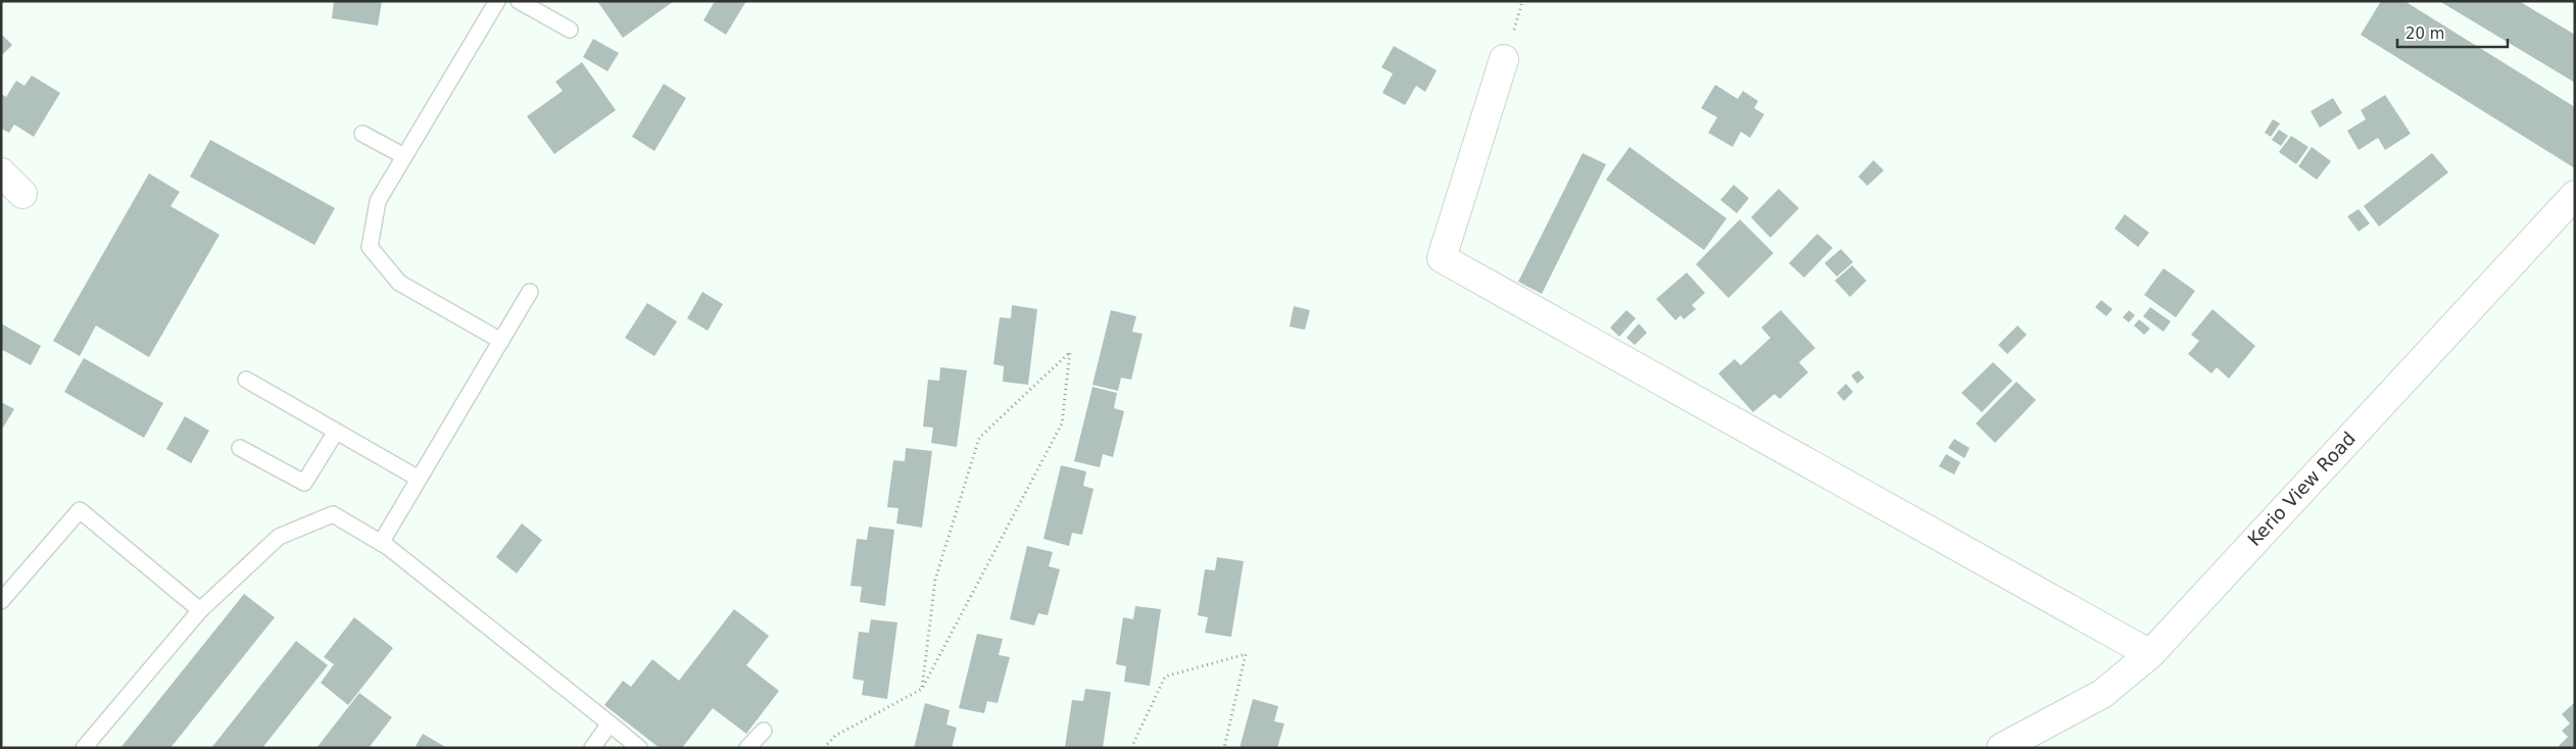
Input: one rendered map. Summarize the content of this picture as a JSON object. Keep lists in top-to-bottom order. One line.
{"streets":{"street":["Kerio View Road"]},"scale_bar":"20 m"}
